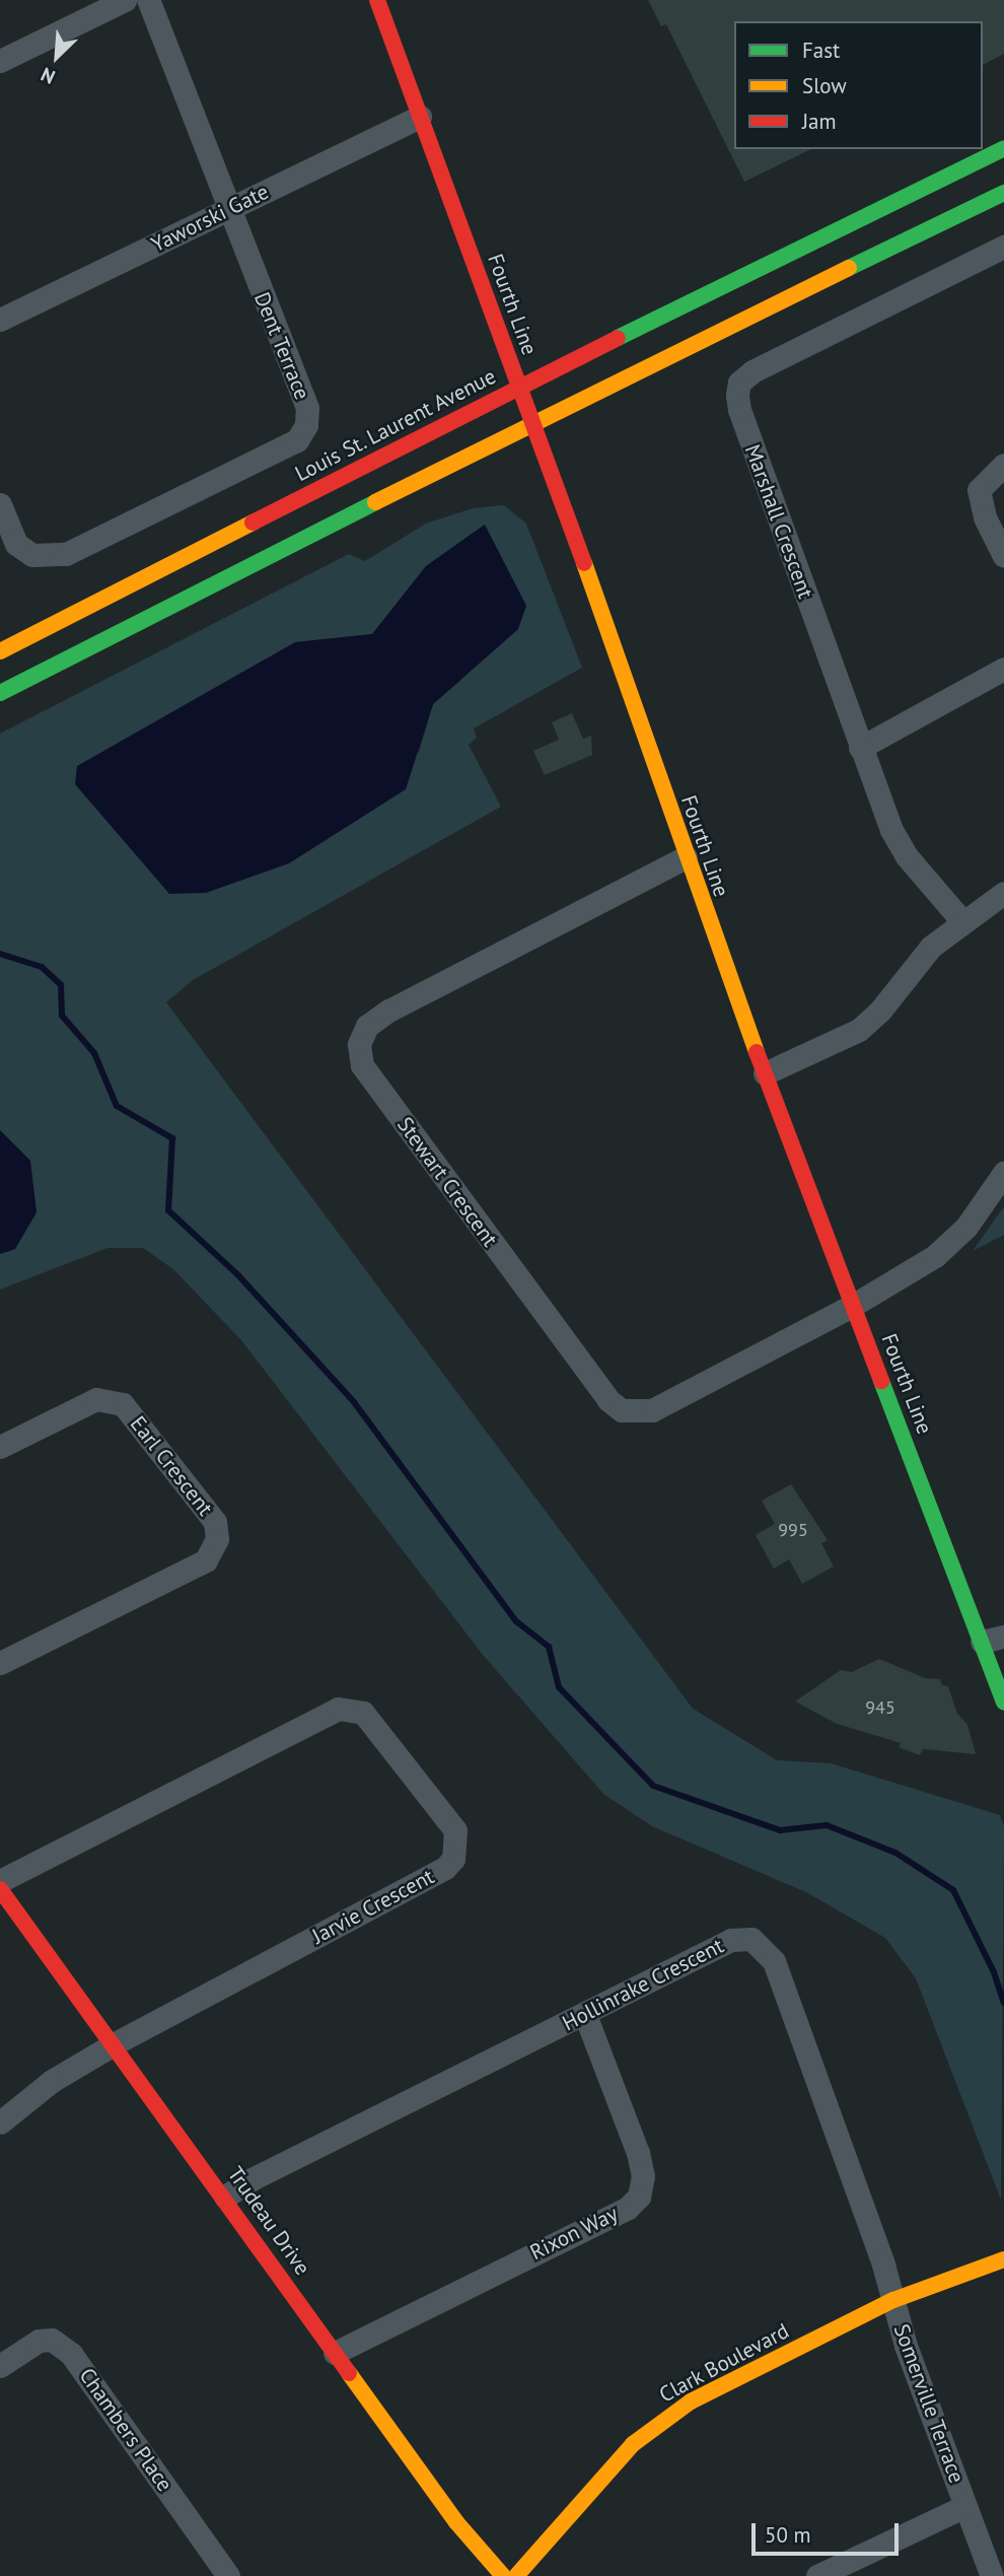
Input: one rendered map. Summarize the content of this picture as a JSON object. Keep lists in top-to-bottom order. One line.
{"streets":{"main road":["Fourth Line","Louis St. Laurent Avenue","Trudeau Drive","Clark Boulevard"],"street":["Yaworski Gate","Dent Terrace","Marshall Crescent","Stewart Crescent","Earl Crescent","Jarvie Crescent","Hollinrake Crescent","Rixon Way","Somerville Terrace","Chambers Place"]},"crossings":[["Yaworski Gate","Fourth Line"],["Yaworski Gate","Dent Terrace"],["Fourth Line","Louis St. Laurent Avenue"],["Fourth Line","Stewart Crescent"],["Jarvie Crescent","Trudeau Drive"],["Hollinrake Crescent","Trudeau Drive"],["Hollinrake Crescent","Rixon Way"],["Hollinrake Crescent","Clark Boulevard"],["Hollinrake Crescent","Somerville Terrace"],["Trudeau Drive","Rixon Way"],["Clark Boulevard","Somerville Terrace"]],"house_numbers":["995","945"],"legend":["Fast","Slow","Jam"],"scale_bar":"50 m","north":"bottom left"}
